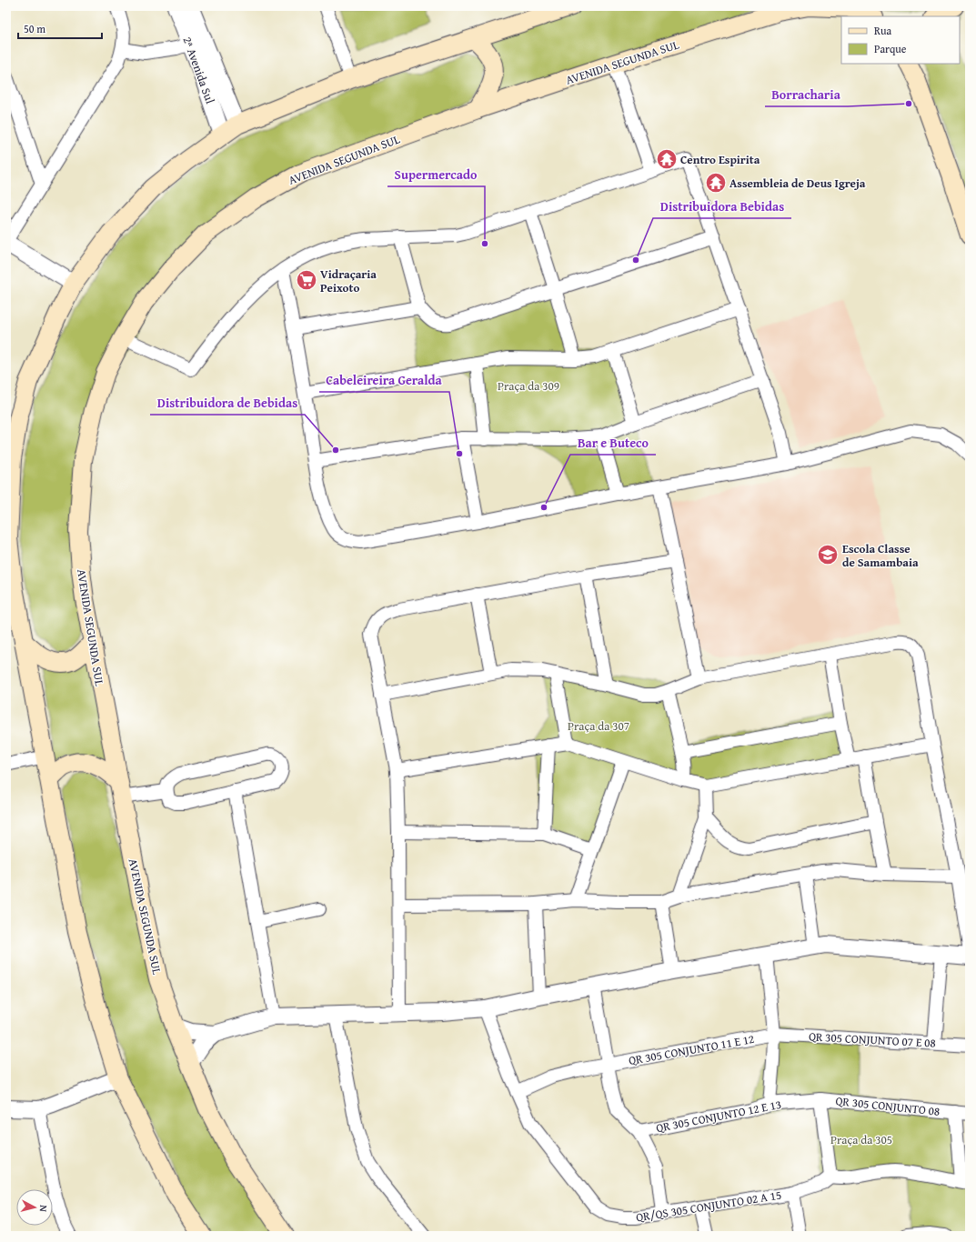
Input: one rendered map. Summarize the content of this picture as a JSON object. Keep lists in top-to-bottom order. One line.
{"streets":{"main road":["AVENIDA SEGUNDA SUL"],"street":["2ᵃ Avenida Sul","QR 305 CONJUNTO 07 E 08","QR 305 CONJUNTO 11 E 12","QR 305 CONJUNTO 08","QR 305 CONJUNTO 12 E 13","QR/QS 305 CONJUNTO 02 A 15"]},"crossings":[["QR 305 CONJUNTO 07 E 08","QR 305 CONJUNTO 11 E 12"],["QR 305 CONJUNTO 11 E 12","QR/QS 305 CONJUNTO 02 A 15"],["QR 305 CONJUNTO 08","QR 305 CONJUNTO 12 E 13"]],"parks":["Praça da 309","Praça da 307","Praça da 305"],"places":{"other":["Borracharia","Supermercado","Distribuidora Bebidas","Distribuidora de Bebidas","Cabeleireira Geralda","Bar e Buteco"],"temple":["Centro Espirita","Assembleia de Deus Igreja"],"supermarket":["Vidraçaria Peixoto"],"school or university":["Escola Classe de Samambaia"]},"legend":["Rua","Parque"],"scale_bar":"50 m","north":"right"}
